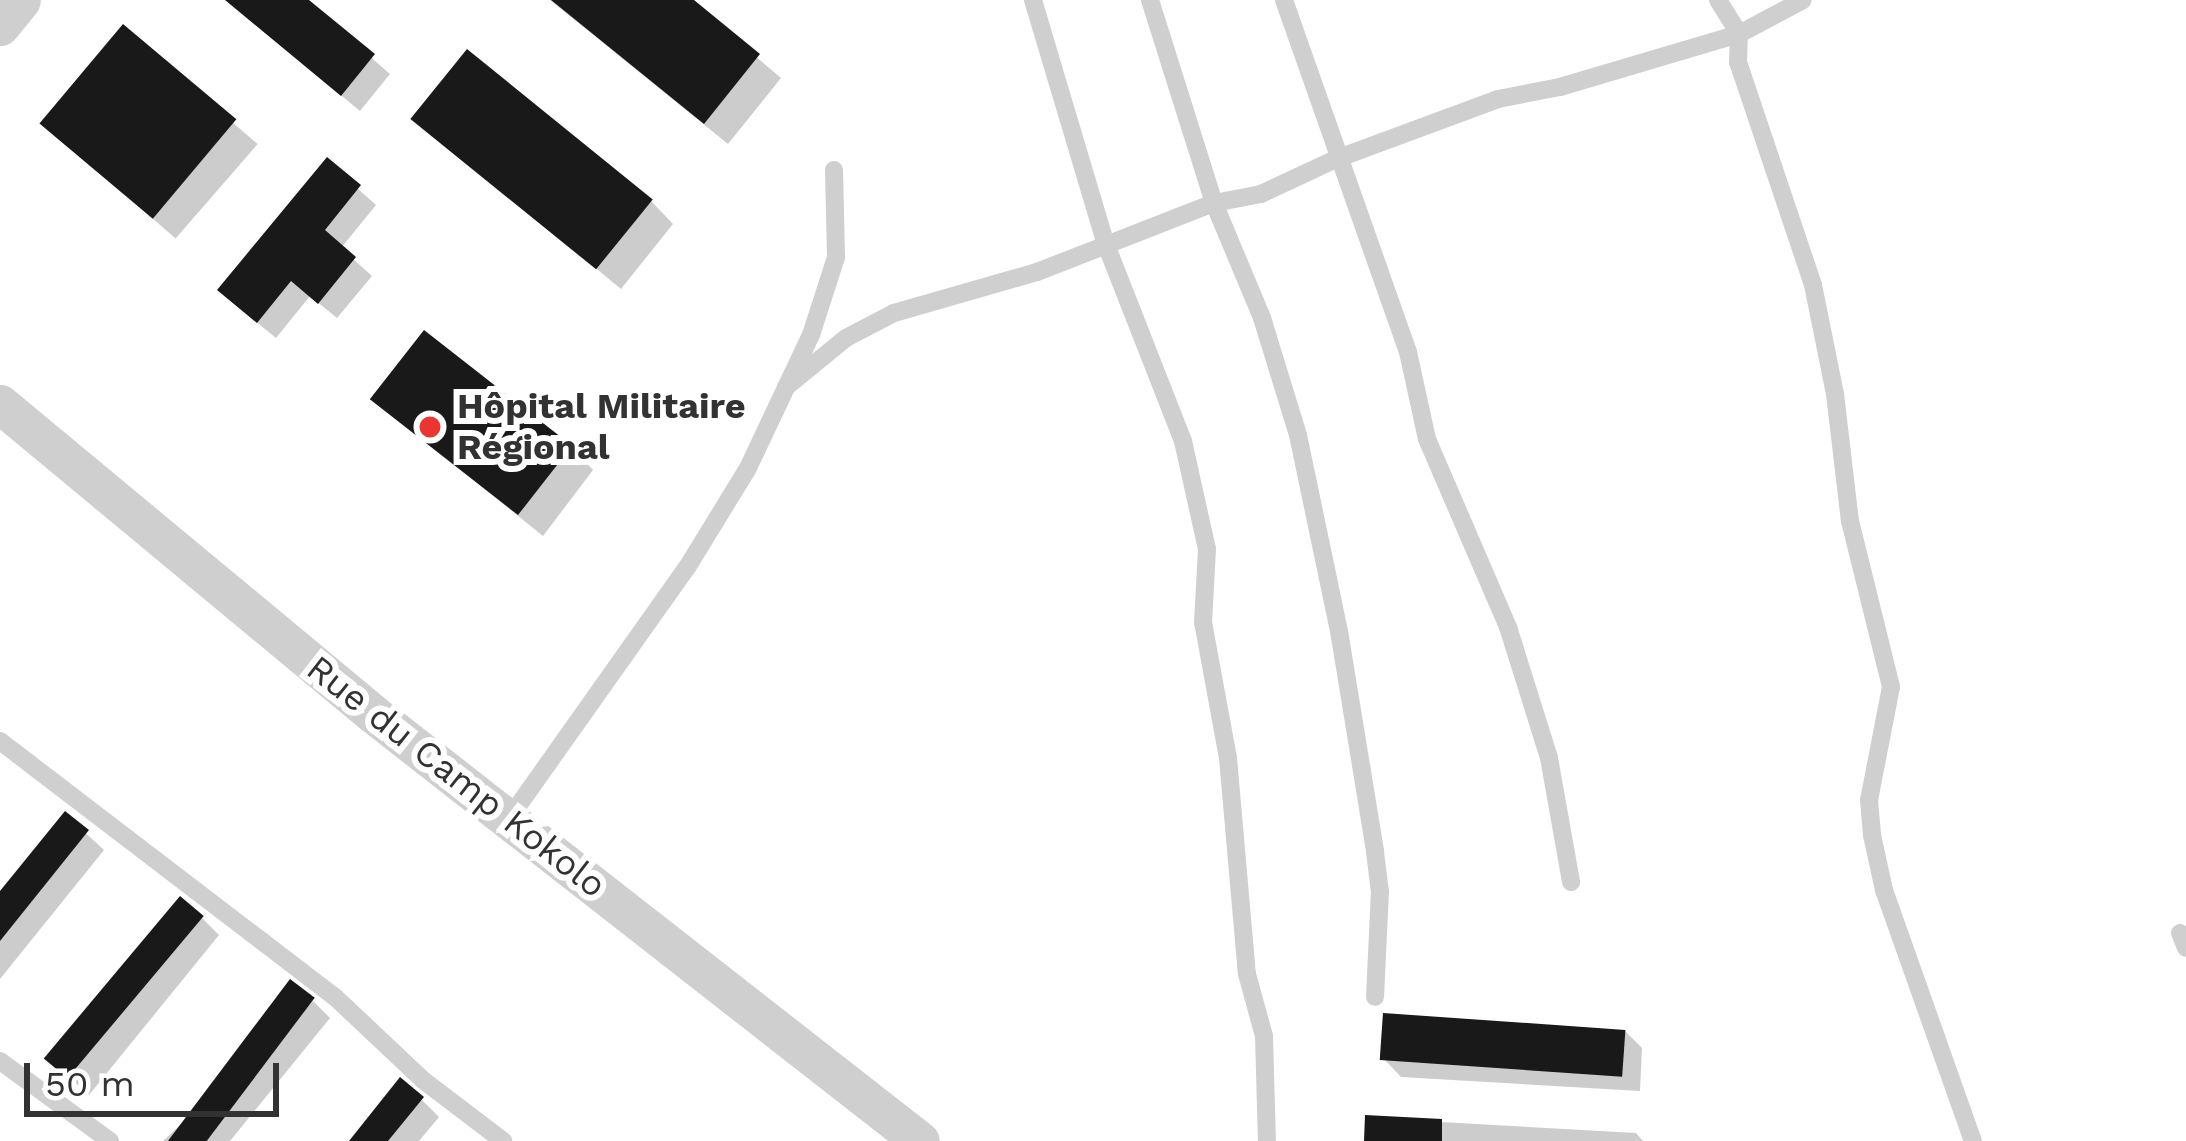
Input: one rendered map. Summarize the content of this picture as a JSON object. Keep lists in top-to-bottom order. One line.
{"streets":{"street":["Rue du Camp Kokolo"]},"places":["Hôpital Militaire Régional"],"scale_bar":"50 m"}
